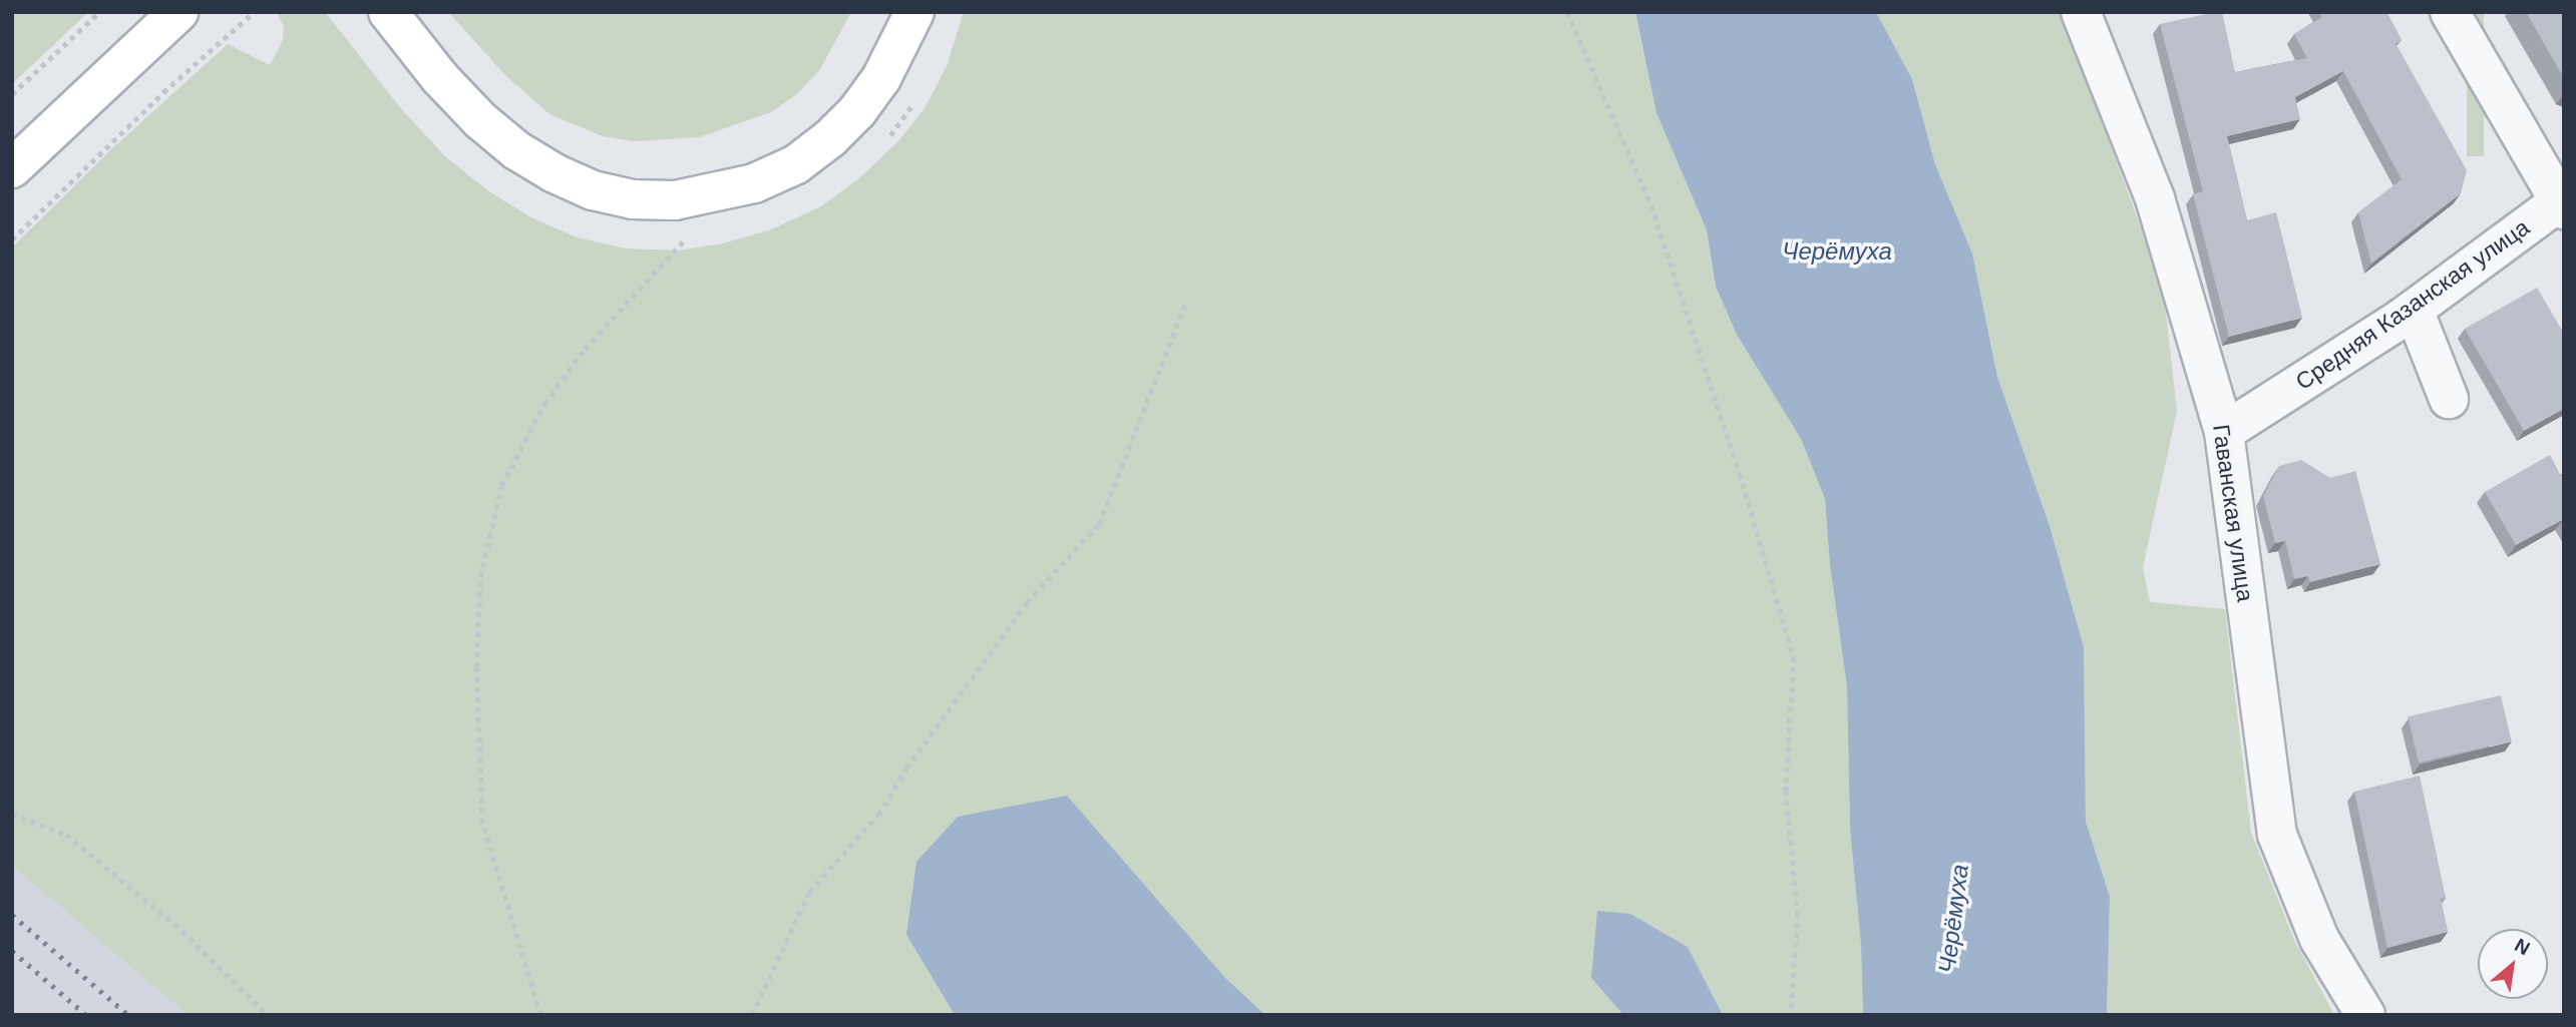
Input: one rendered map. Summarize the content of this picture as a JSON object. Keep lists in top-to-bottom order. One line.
{"streets":{"street":["Средняя Казанская улица","Гаванская улица"]},"crossings":[["Средняя Казанская улица","Гаванская улица"]],"water":["Черёмуха"],"north":"top right"}
